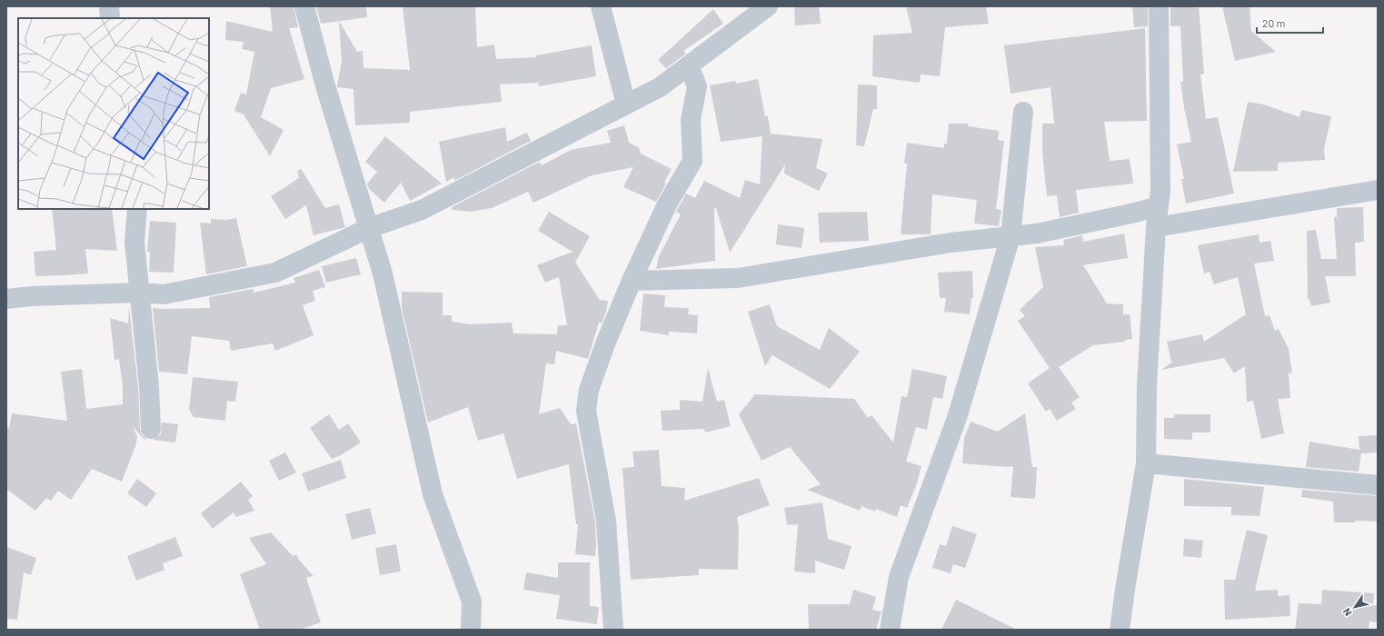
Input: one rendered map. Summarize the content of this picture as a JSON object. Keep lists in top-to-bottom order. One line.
{"scale_bar":"20 m","north":"bottom left"}
